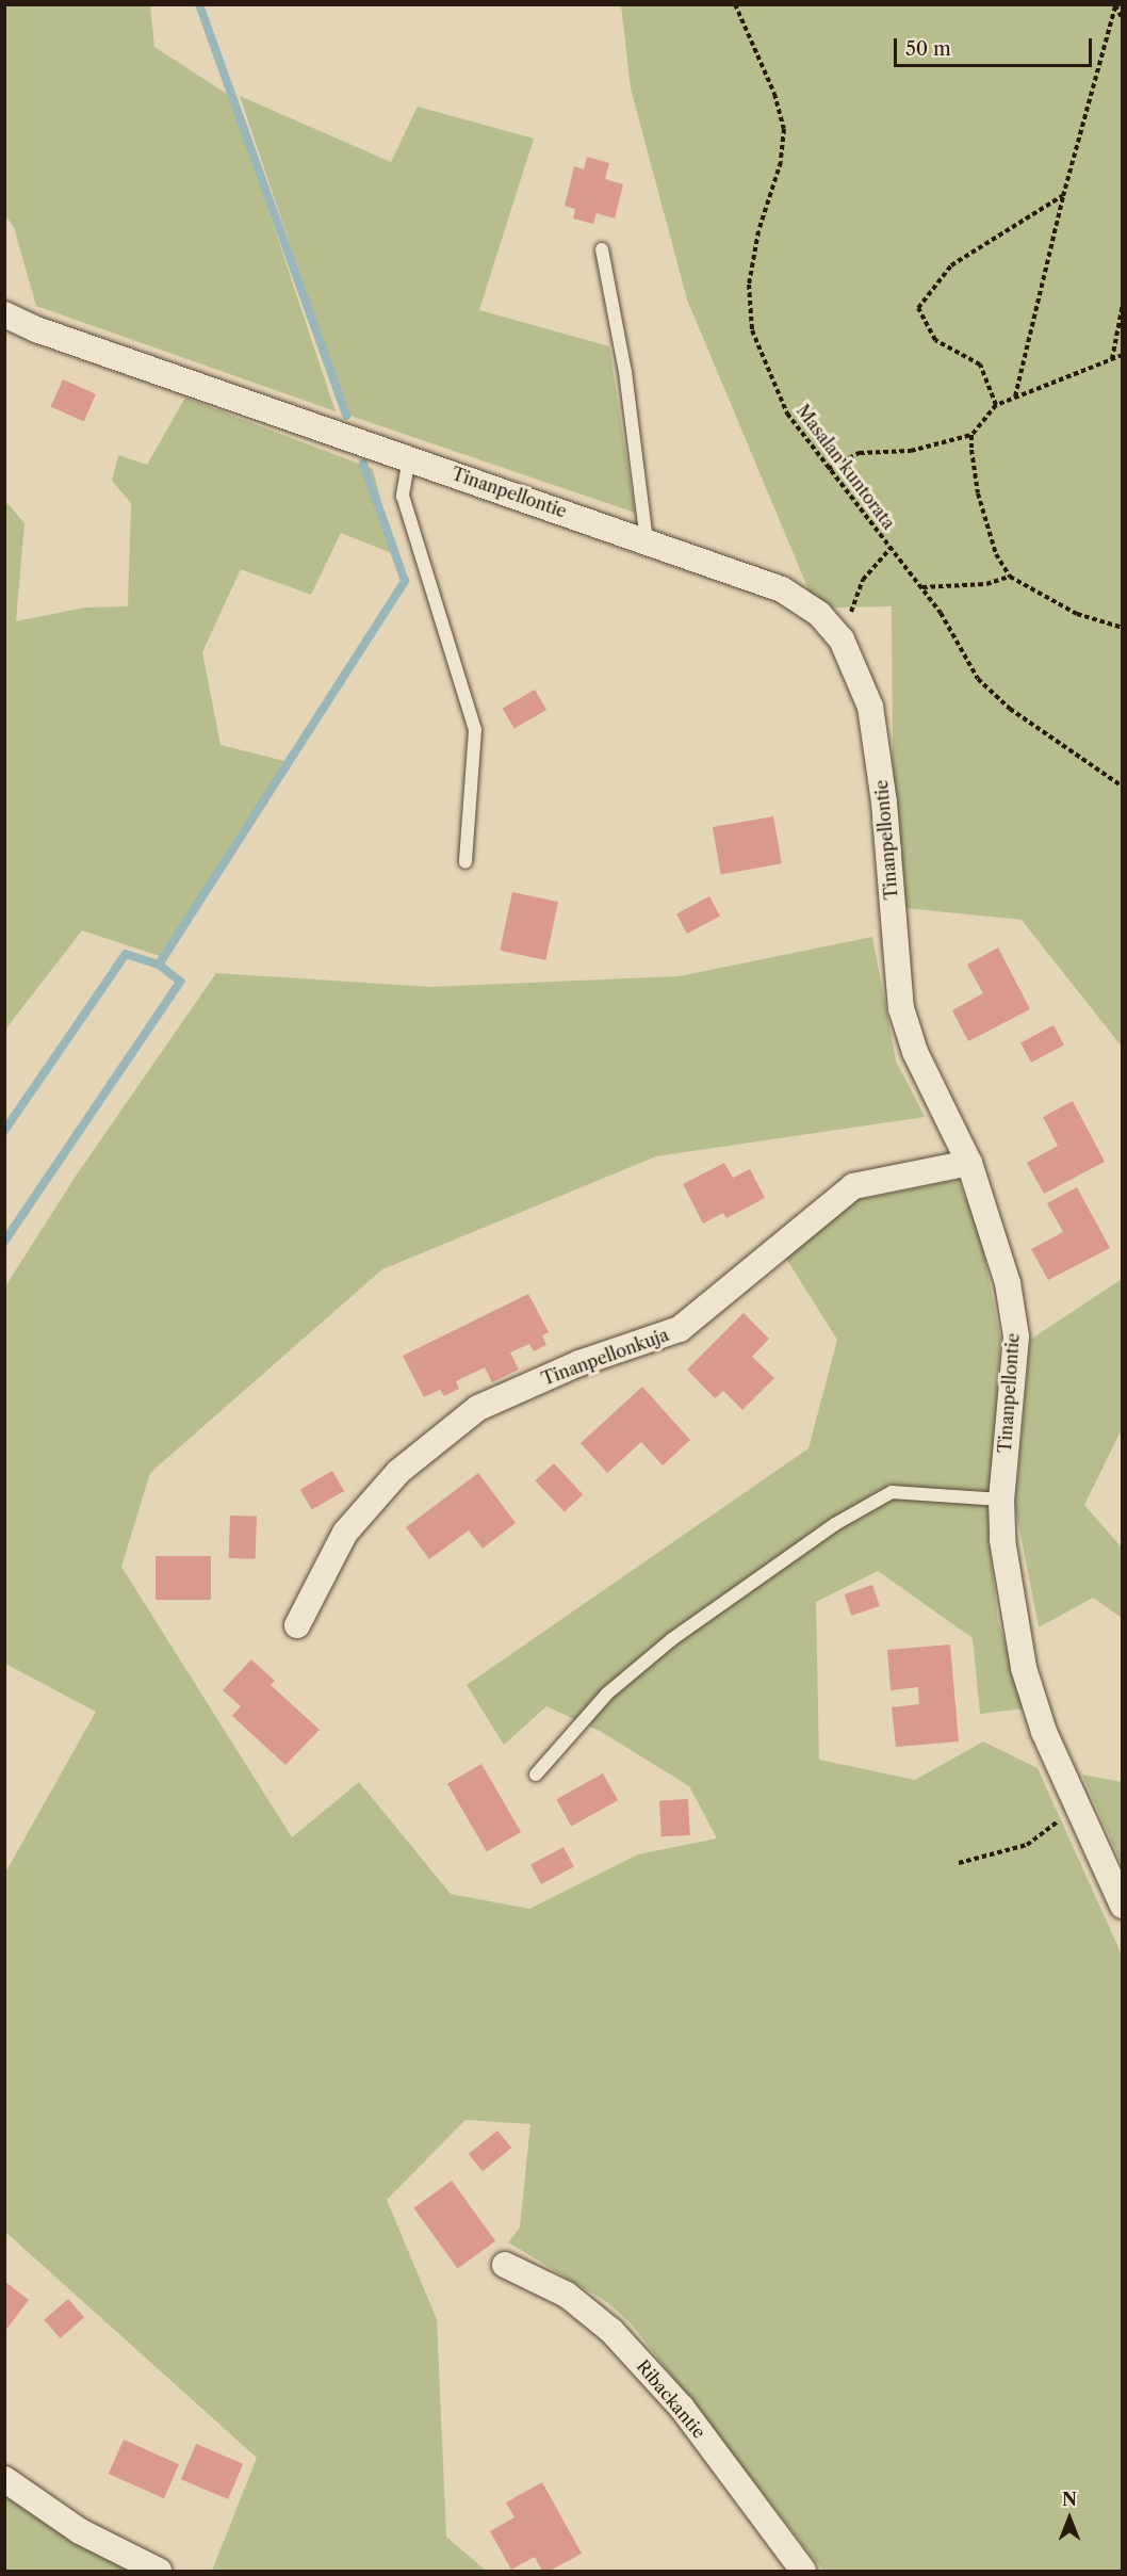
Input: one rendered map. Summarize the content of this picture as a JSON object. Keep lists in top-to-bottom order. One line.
{"streets":{"street":["Tinanpellontie","Tinanpellonkuja","Ribackantie"],"path":["Masalan kuntorata"]},"crossings":[["Tinanpellontie","Tinanpellonkuja"]],"scale_bar":"50 m","north":"top"}
